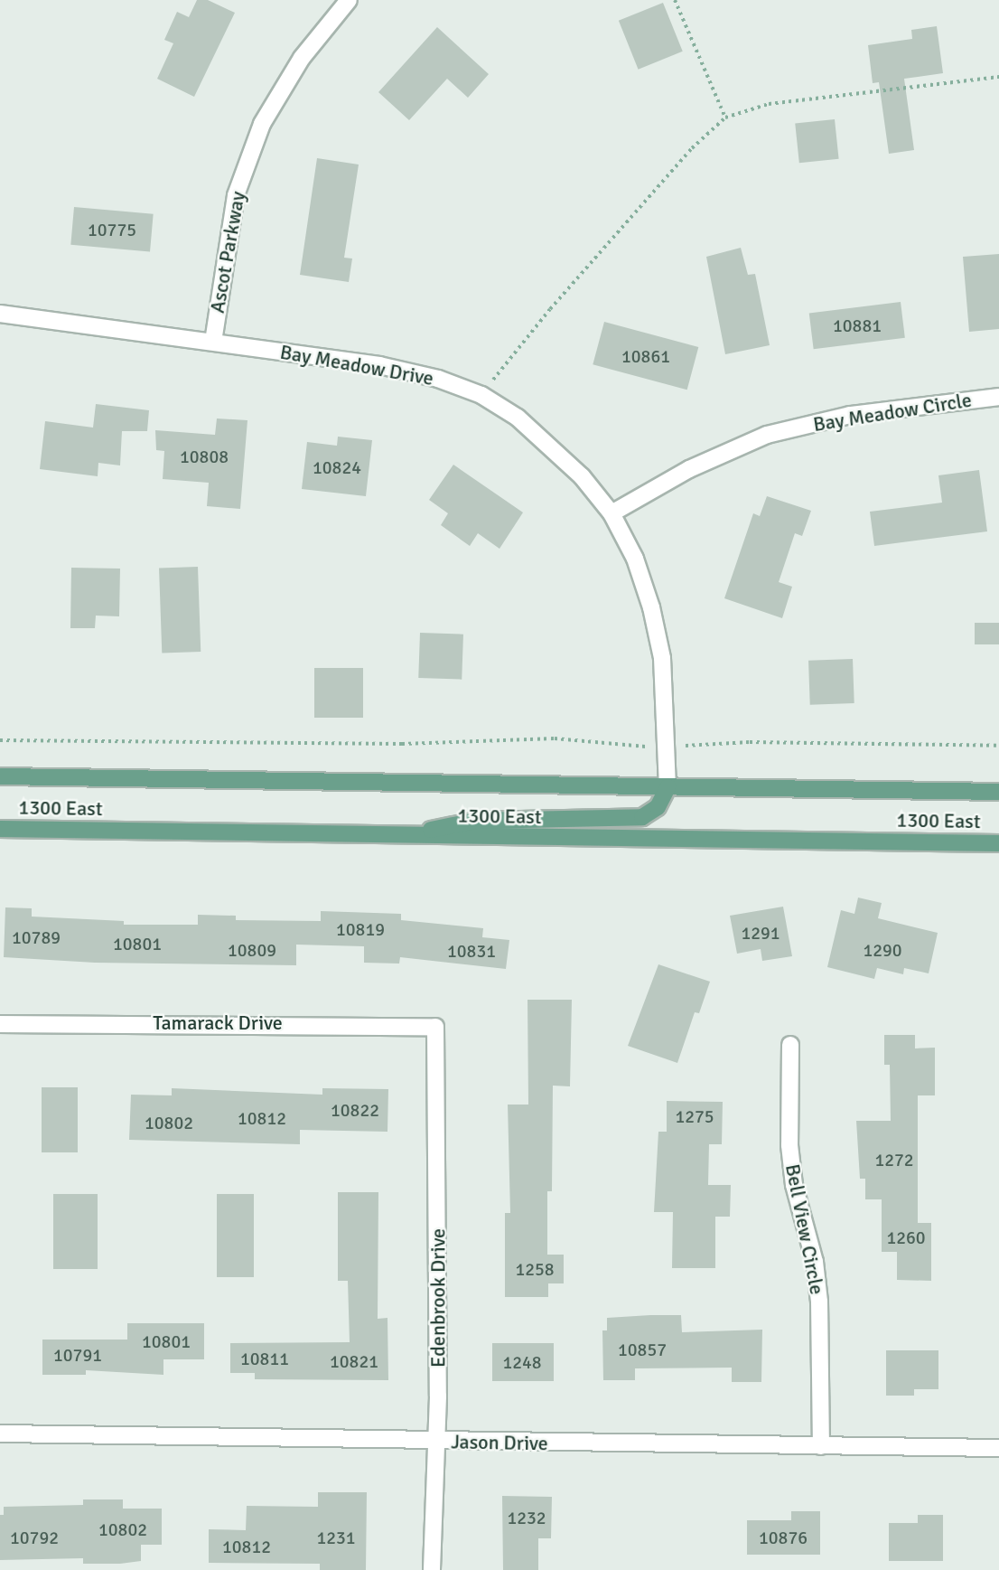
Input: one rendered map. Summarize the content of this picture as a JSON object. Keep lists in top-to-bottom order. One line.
{"streets":{"main road":["1300 East"],"street":["Ascot Parkway","Bay Meadow Drive","Bay Meadow Circle","Tamarack Drive","Bell View Circle","Edenbrook Drive","Jason Drive"]},"crossings":[["Ascot Parkway","Bay Meadow Drive"],["Bay Meadow Drive","Bay Meadow Circle"],["Bay Meadow Drive","1300 East"],["Tamarack Drive","Edenbrook Drive"],["Bell View Circle","Jason Drive"],["Edenbrook Drive","Jason Drive"]],"house_numbers":["10775","10881","10861","10808","10824","10819","1291","10789","10801","10809","1290","10831","10822","1275","10812","10802","1272","1260","1258","10801","10857","10791","10811","10821","1248","1232","10802","10792","1231","10876","10812"]}
